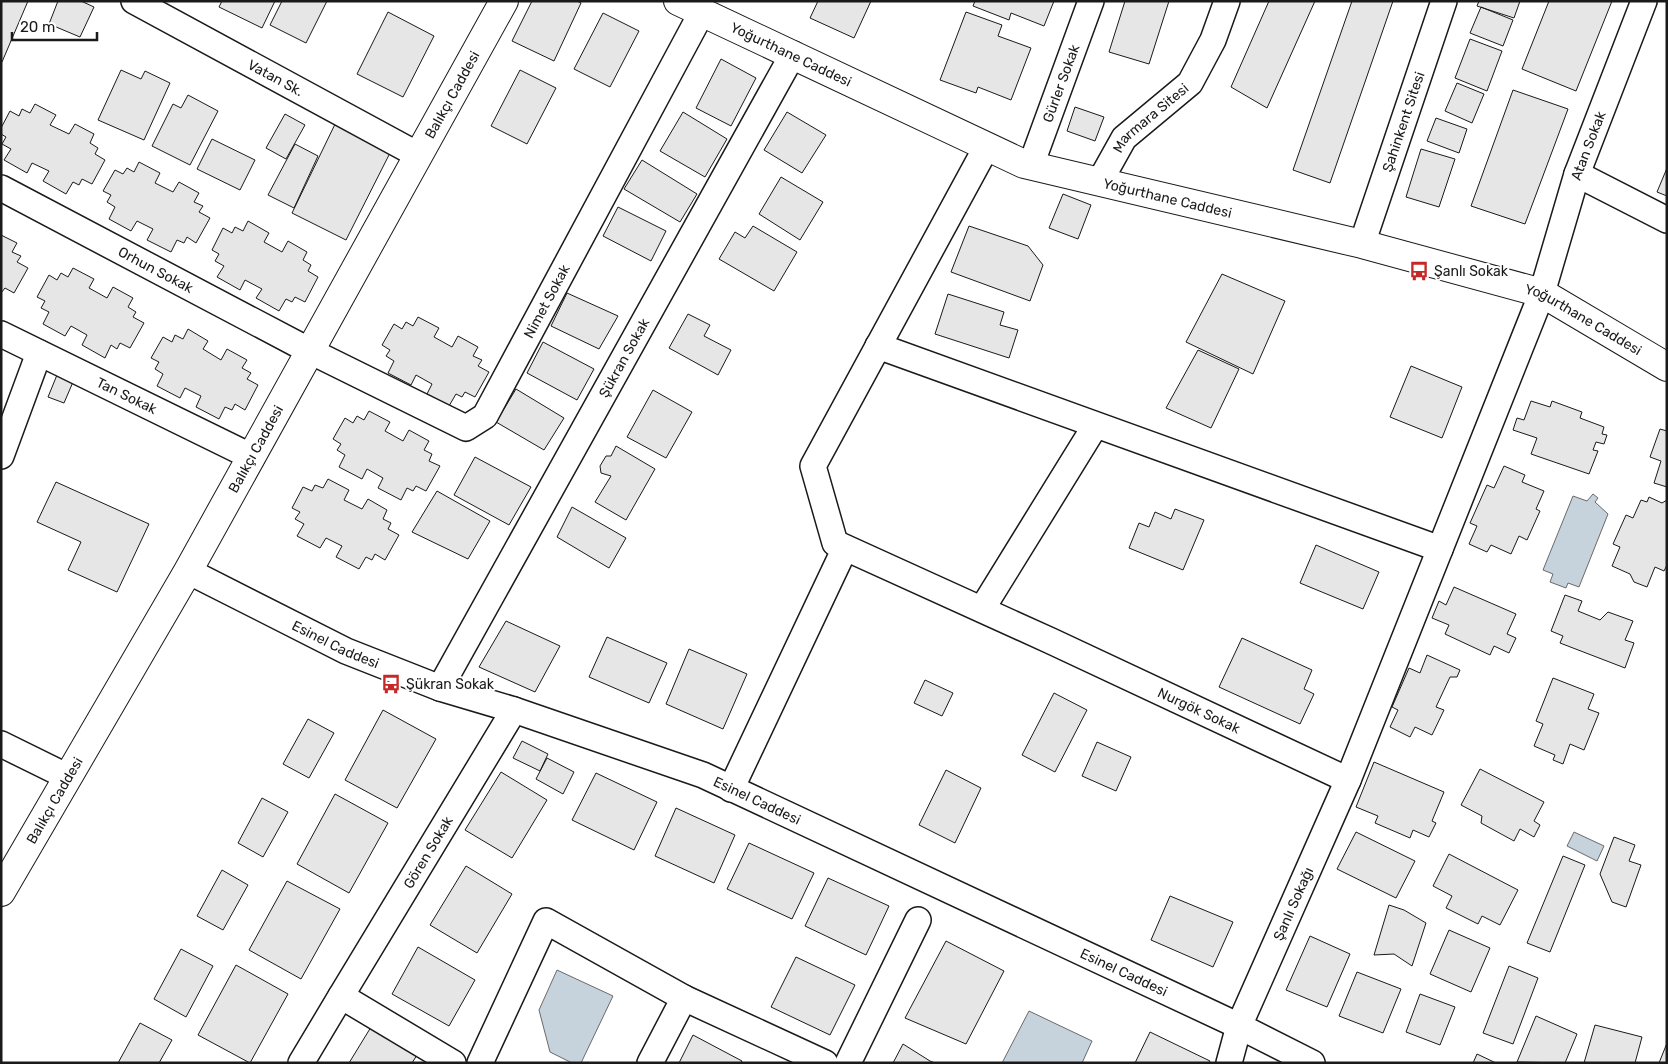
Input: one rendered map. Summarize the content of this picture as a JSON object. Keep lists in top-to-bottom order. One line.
{"streets":{"main road":["Yoğurthane Caddesi","Balıkçı Caddesi"],"street":["Vatan Sk.","Gürler Sokak","Marmara Sitesi","Şahinkent Sitesi","Atan Sokak","Orhun Sokak","Nimet Sokak","Şükran Sokak","Tan Sokak","Esinel Caddesi","Nurgök Sokak","Gören Sokak","Şanlı Sokağı"]},"crossings":[["Yoğurthane Caddesi","Gürler Sokak"],["Yoğurthane Caddesi","Marmara Sitesi"],["Yoğurthane Caddesi","Şahinkent Sitesi"],["Yoğurthane Caddesi","Atan Sokak"],["Yoğurthane Caddesi","Nimet Sokak"],["Yoğurthane Caddesi","Şükran Sokak"],["Vatan Sk.","Balıkçı Caddesi"],["Balıkçı Caddesi","Orhun Sokak"],["Balıkçı Caddesi","Nimet Sokak"],["Balıkçı Caddesi","Tan Sokak"],["Balıkçı Caddesi","Esinel Caddesi"],["Atan Sokak","Şanlı Sokağı"],["Orhun Sokak","Nimet Sokak"],["Şükran Sokak","Esinel Caddesi"],["Esinel Caddesi","Gören Sokak"],["Esinel Caddesi","Şanlı Sokağı"],["Nurgök Sokak","Şanlı Sokağı"]],"places":{"bus stop":["Şanlı Sokak","Şükran Sokak"]},"scale_bar":"20 m"}
